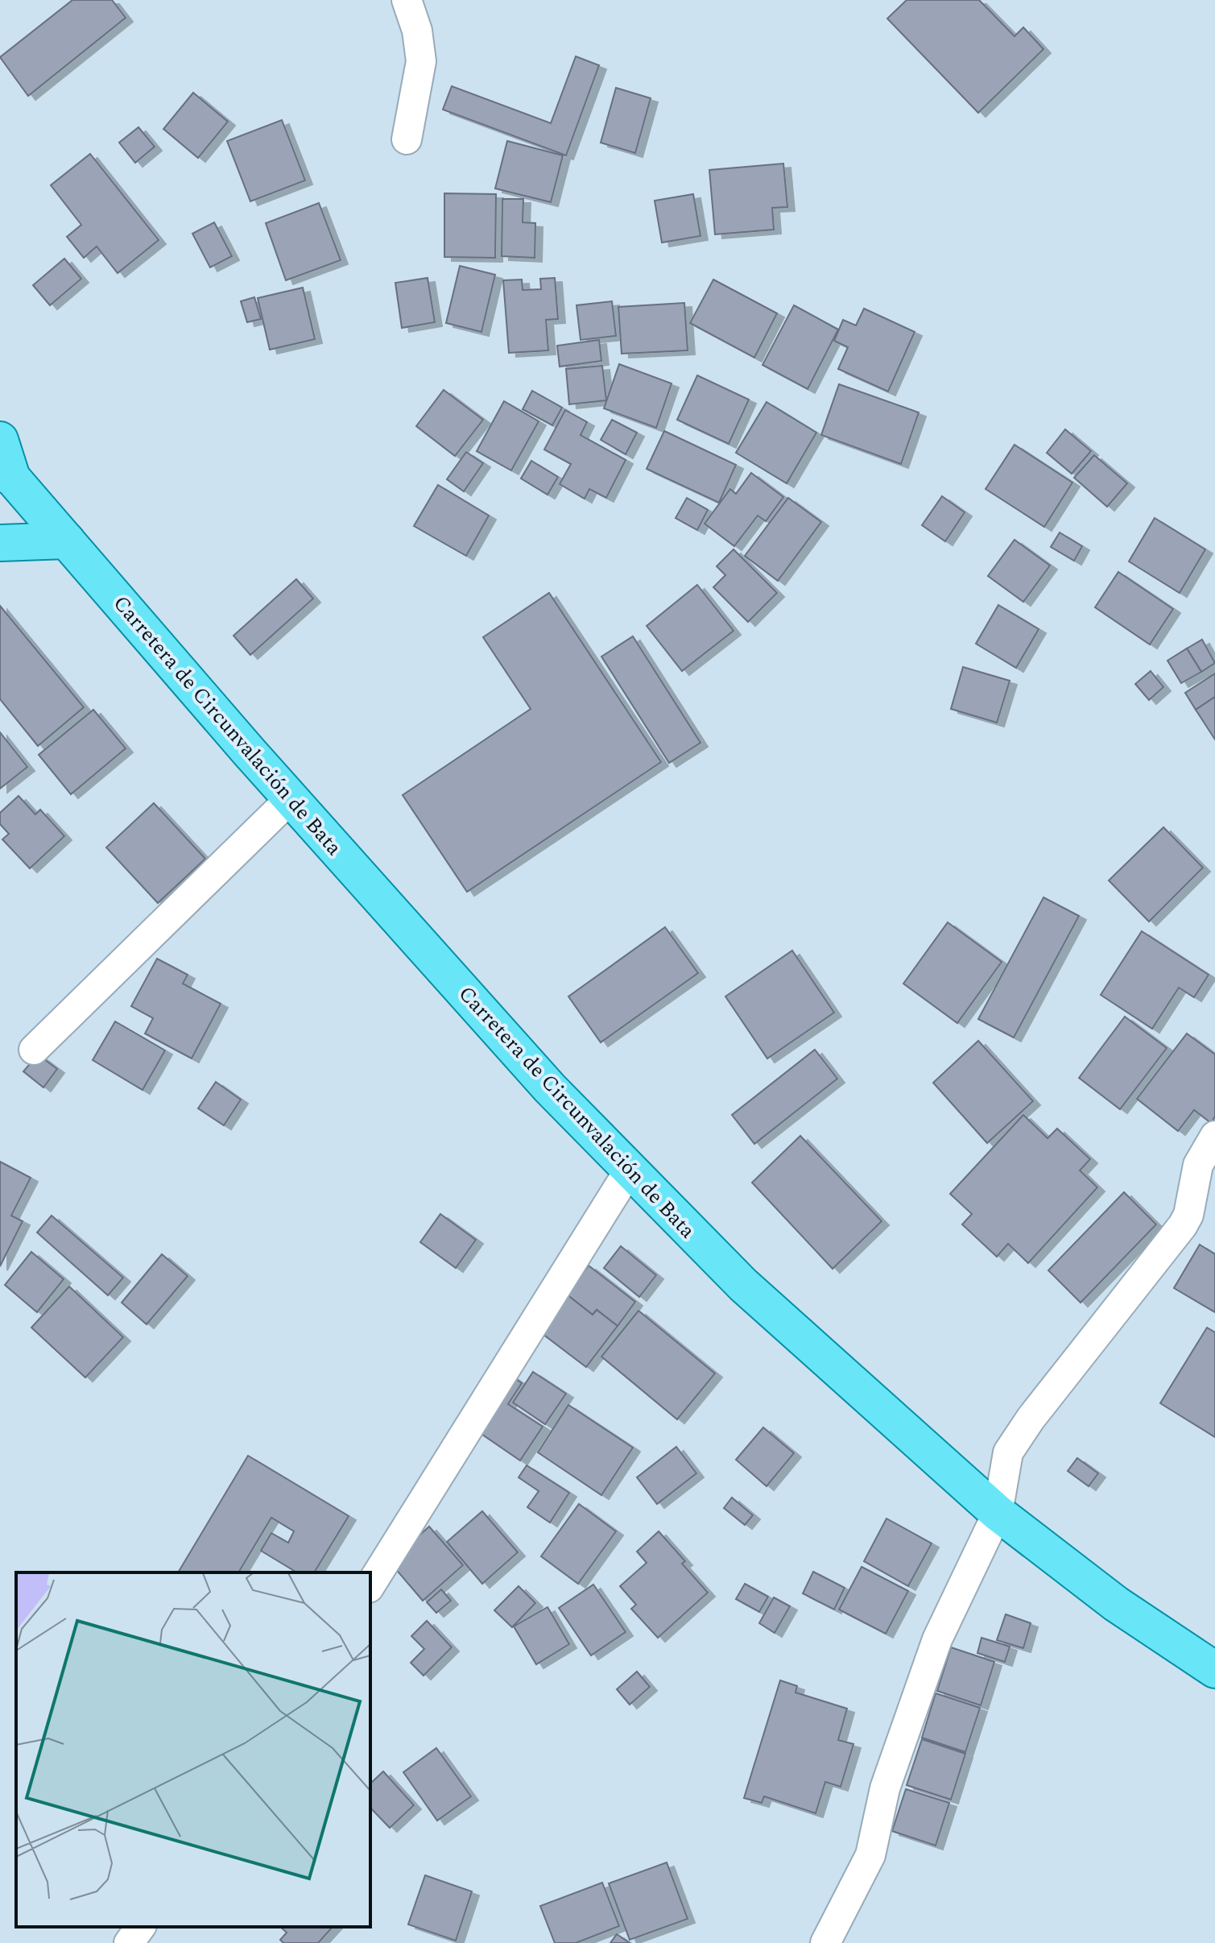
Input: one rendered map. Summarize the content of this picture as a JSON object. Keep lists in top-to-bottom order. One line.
{"streets":{"main road":["Carretera de Circunvalación de Bata"]}}
